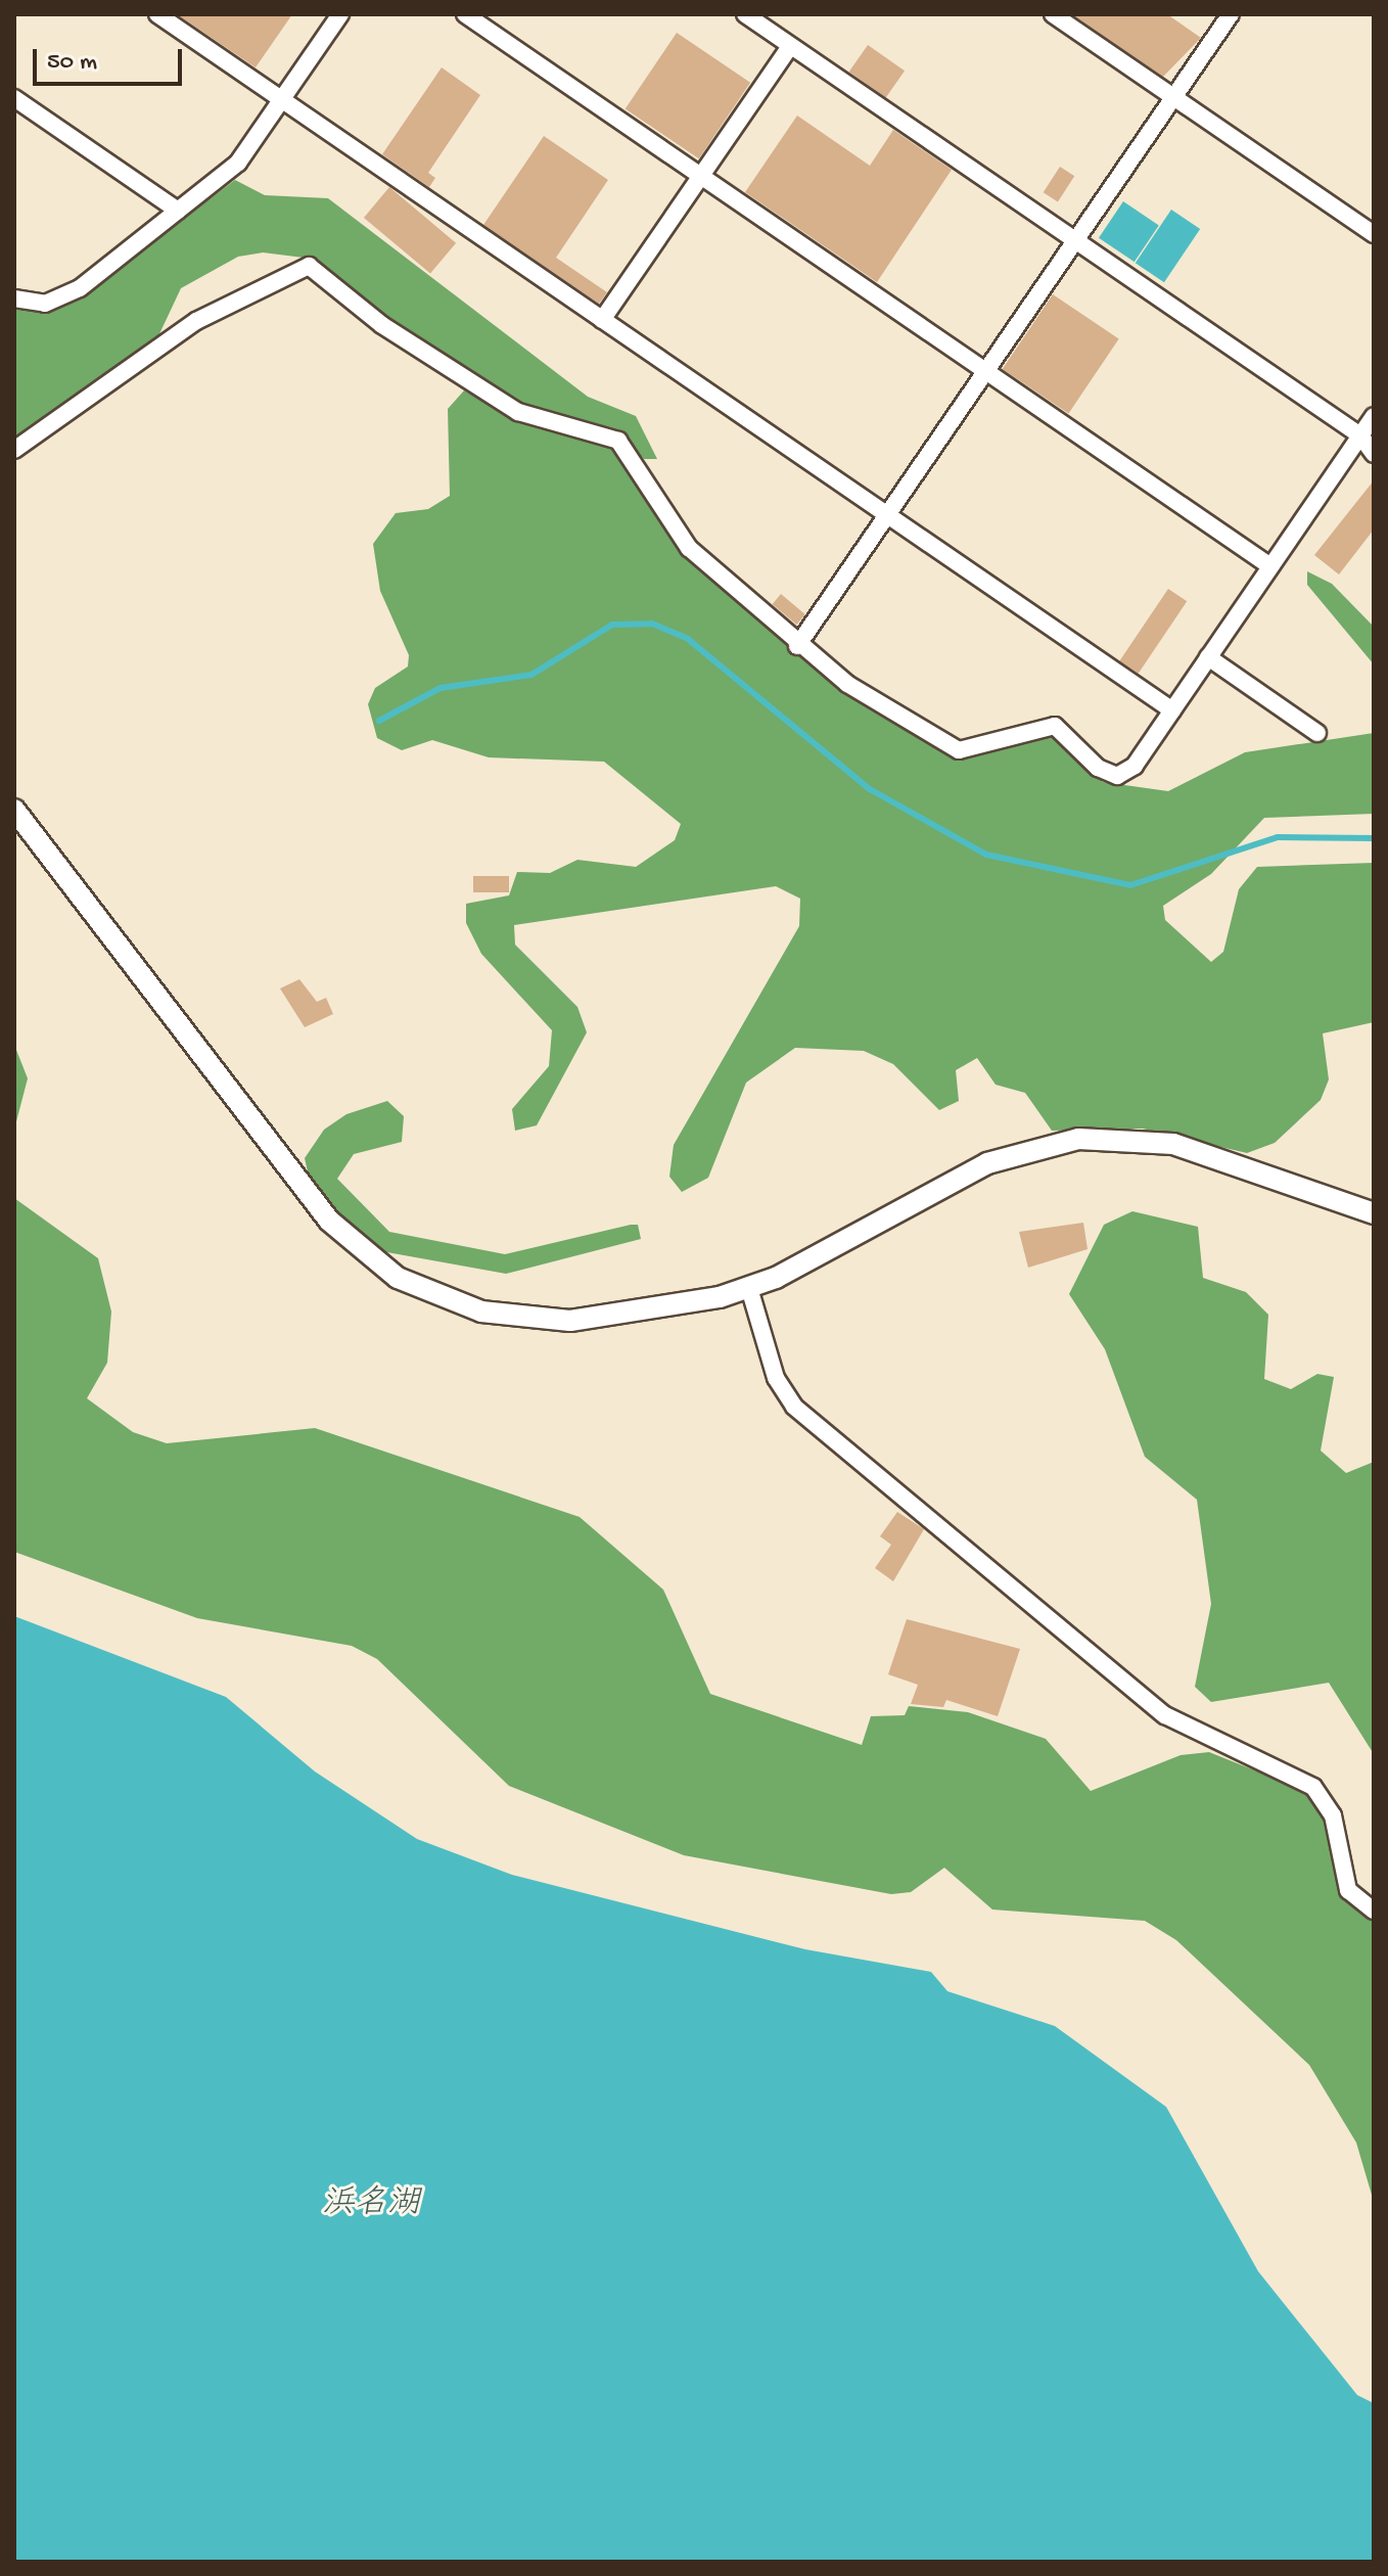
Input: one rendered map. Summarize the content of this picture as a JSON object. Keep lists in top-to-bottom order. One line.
{"water":["浜名湖"],"scale_bar":"50 m"}
